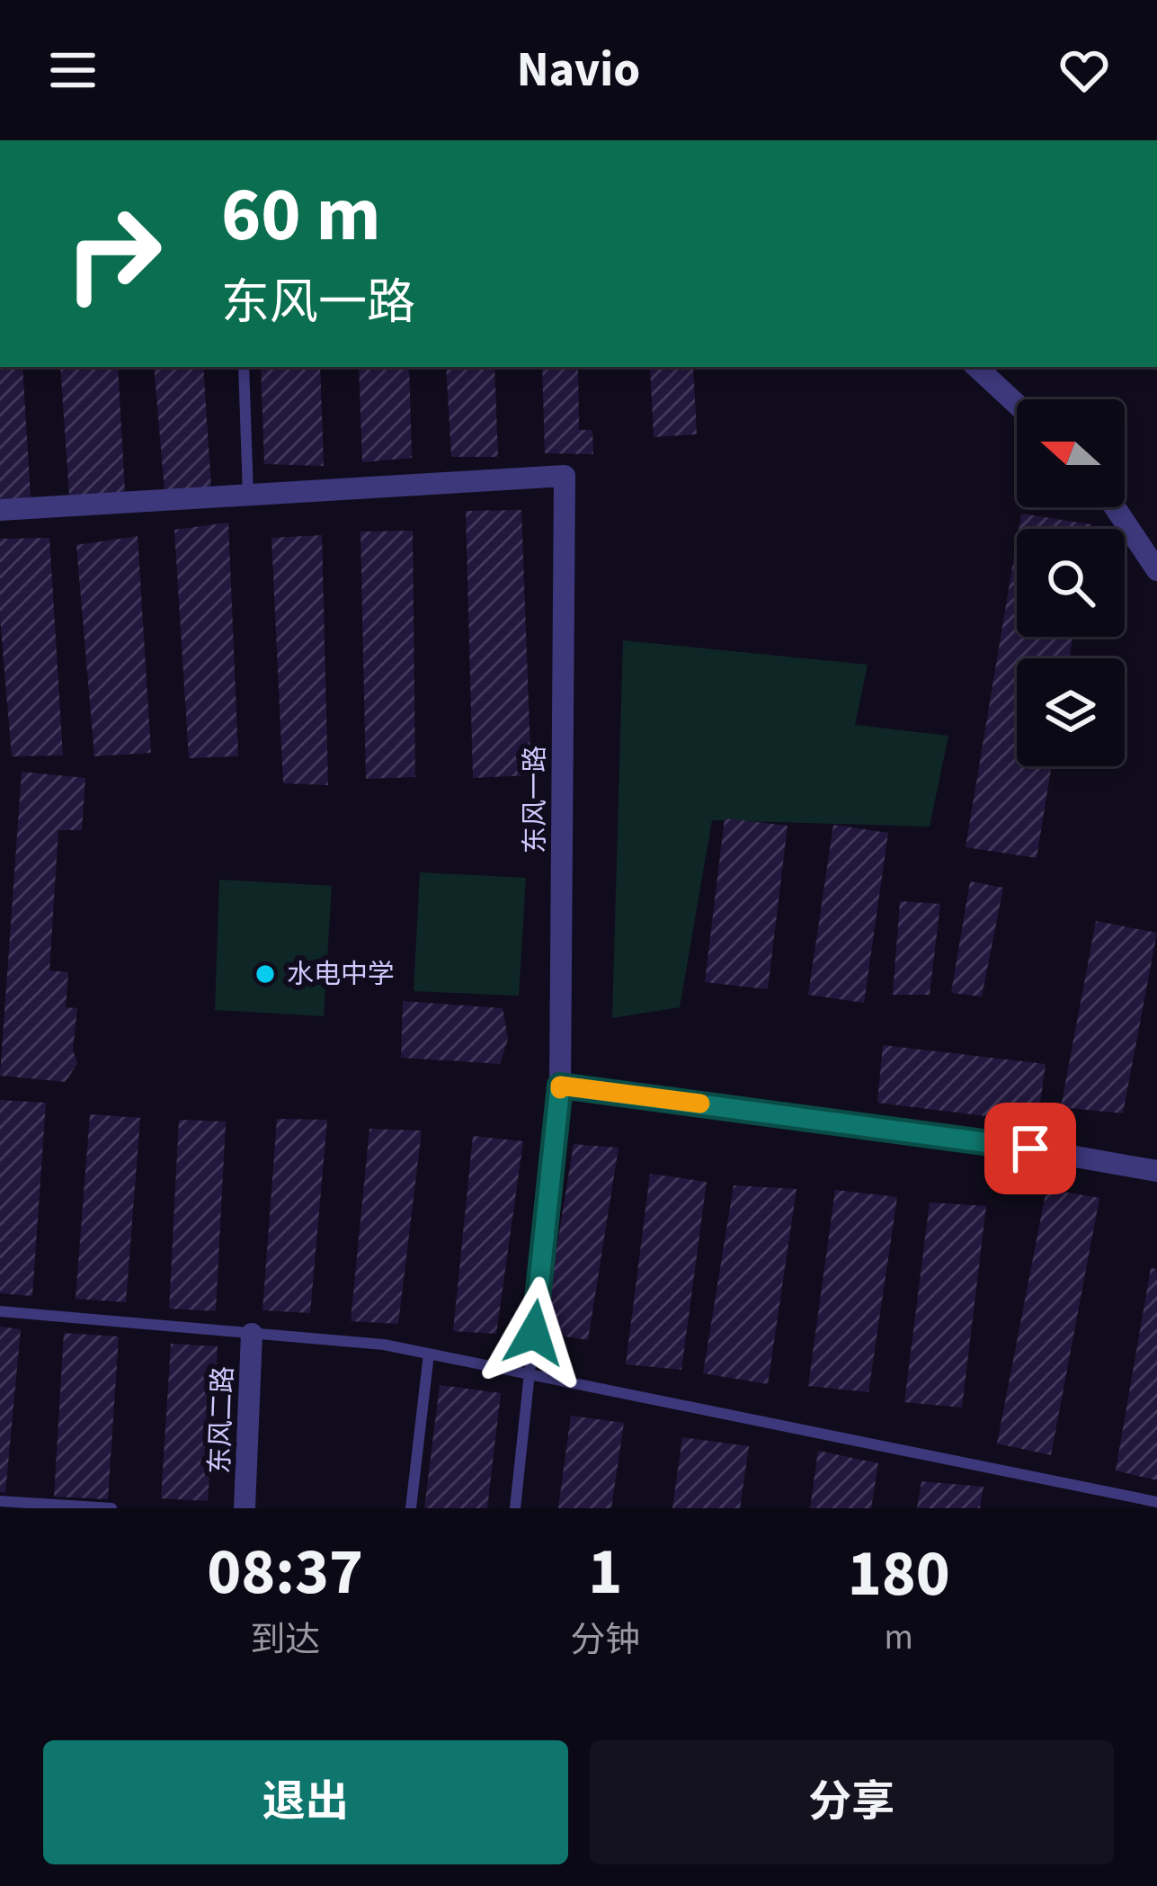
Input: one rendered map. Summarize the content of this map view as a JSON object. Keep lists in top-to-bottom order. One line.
{"streets":{"street":["东风一路","东风二路"]},"places":["水电中学"],"north":"left","page":{"header":"Navio","turn":["60 m","东风一路"],"eta":["08:37","到达","1","分钟","180","m"],"buttons":["退出","分享"]}}
